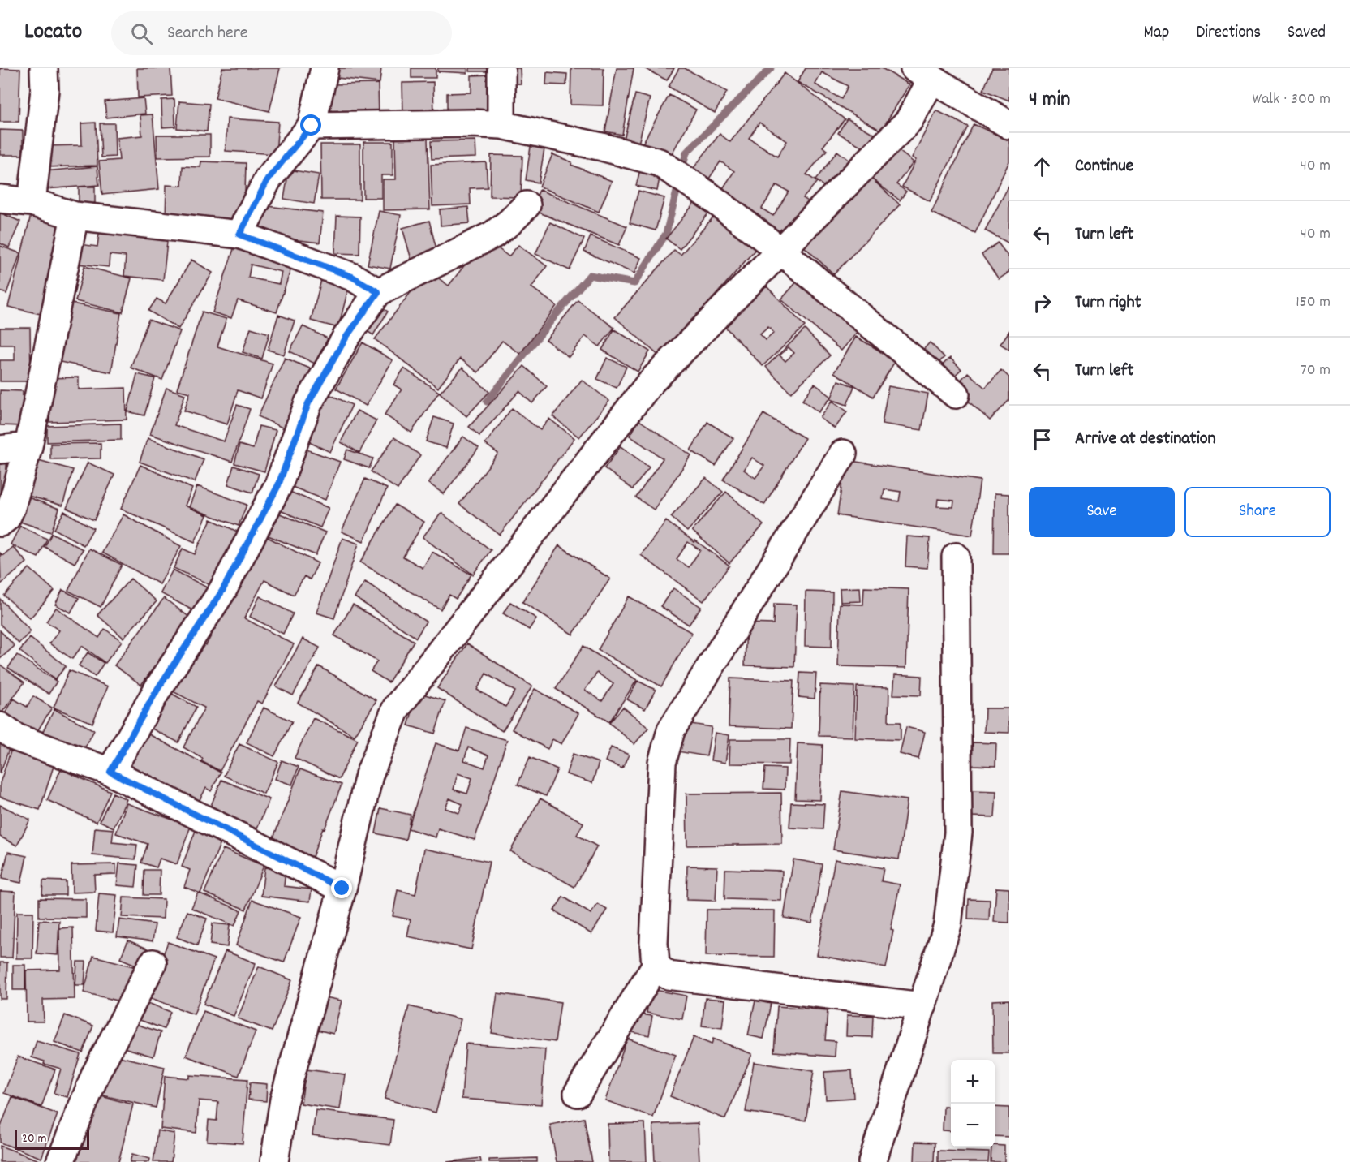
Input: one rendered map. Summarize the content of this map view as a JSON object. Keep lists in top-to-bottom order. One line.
{"scale_bar":"20 m","page":{"header":"Locato","search":"Search here","nav":["Map","Directions","Saved"],"heading":["4 min","Walk · 300 m"],"list":[["Continue","40 m"],["Turn left","40 m"],["Turn right","150 m"],["Turn left","70 m"],"Arrive at destination"],"buttons":["Save","Share"],"map_buttons":["+","−"],"scale":"20 m"}}
